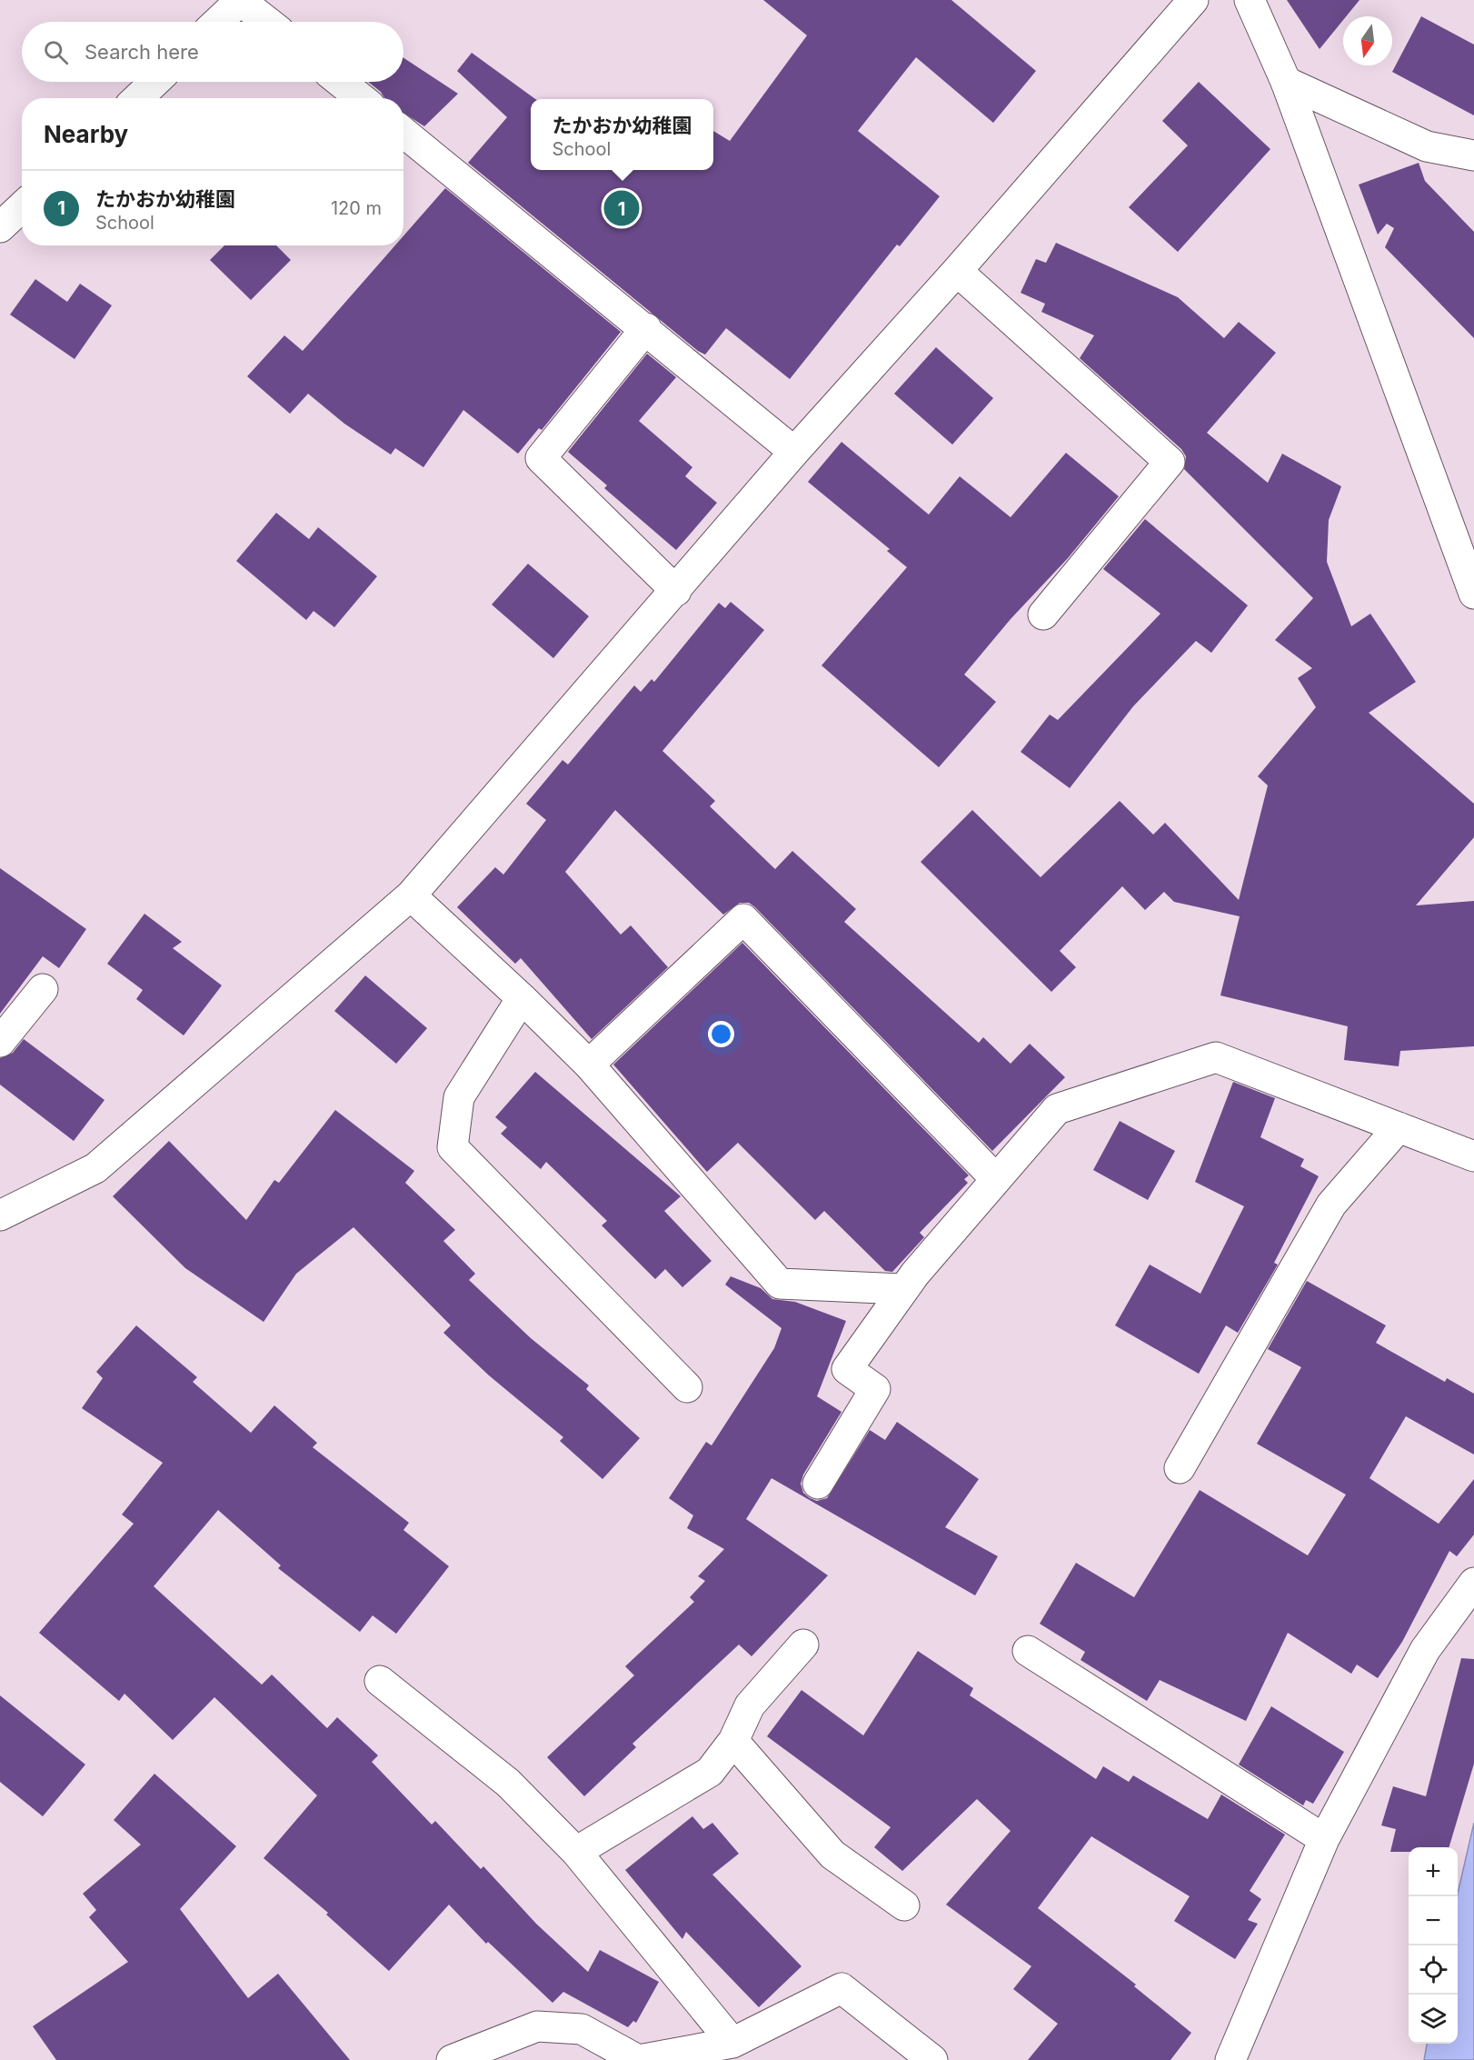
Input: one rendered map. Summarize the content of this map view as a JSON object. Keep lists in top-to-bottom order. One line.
{"north":"bottom","page":{"search":"Search here","heading":"Nearby","popup":["たかおか幼稚園","School"],"list":[{"mark":"1","name":"たかおか幼稚園","note":"School","value":"120 m"}],"pins":"1","map_buttons":["+","−"]}}
